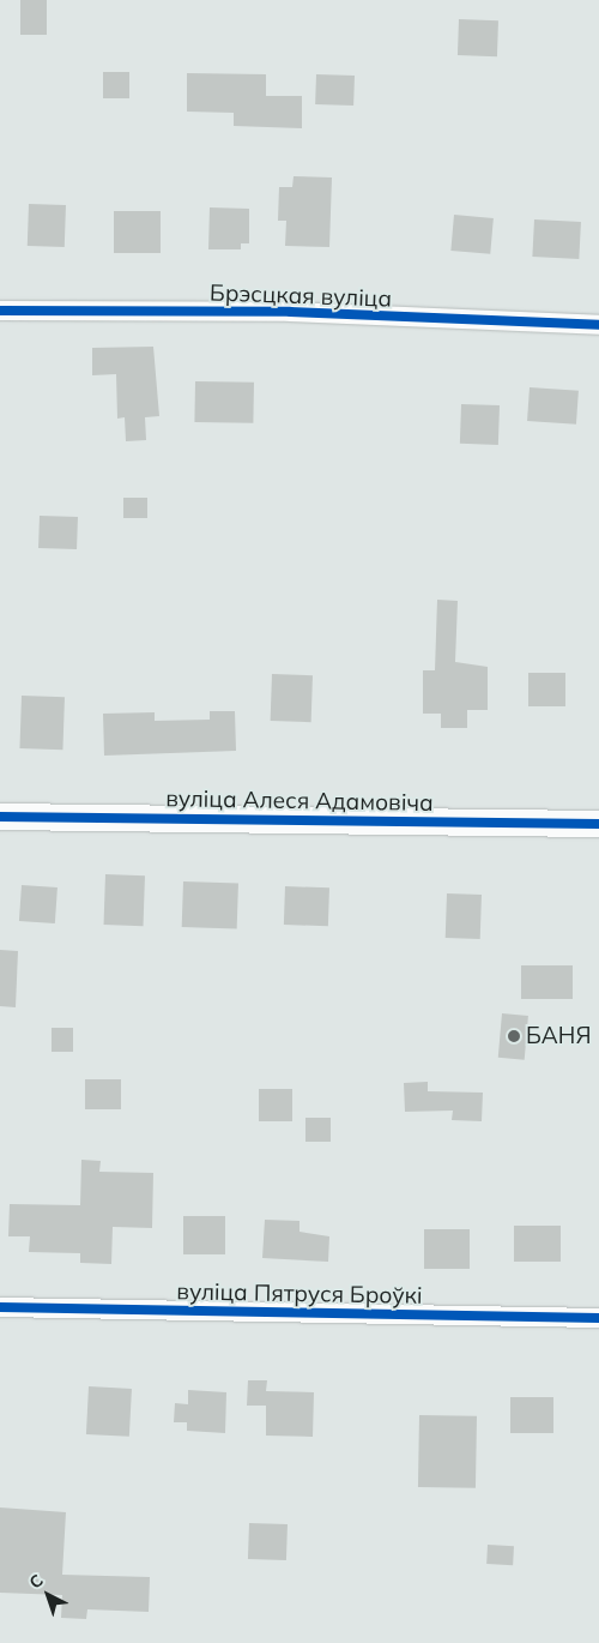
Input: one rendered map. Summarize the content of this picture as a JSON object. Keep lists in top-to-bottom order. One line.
{"streets":{"street":["Брэсцкая вуліца","вуліца Алеся Адамовіча","вуліца Пятруся Броўкі"]},"places":["БАНЯ"],"north":"top left"}
